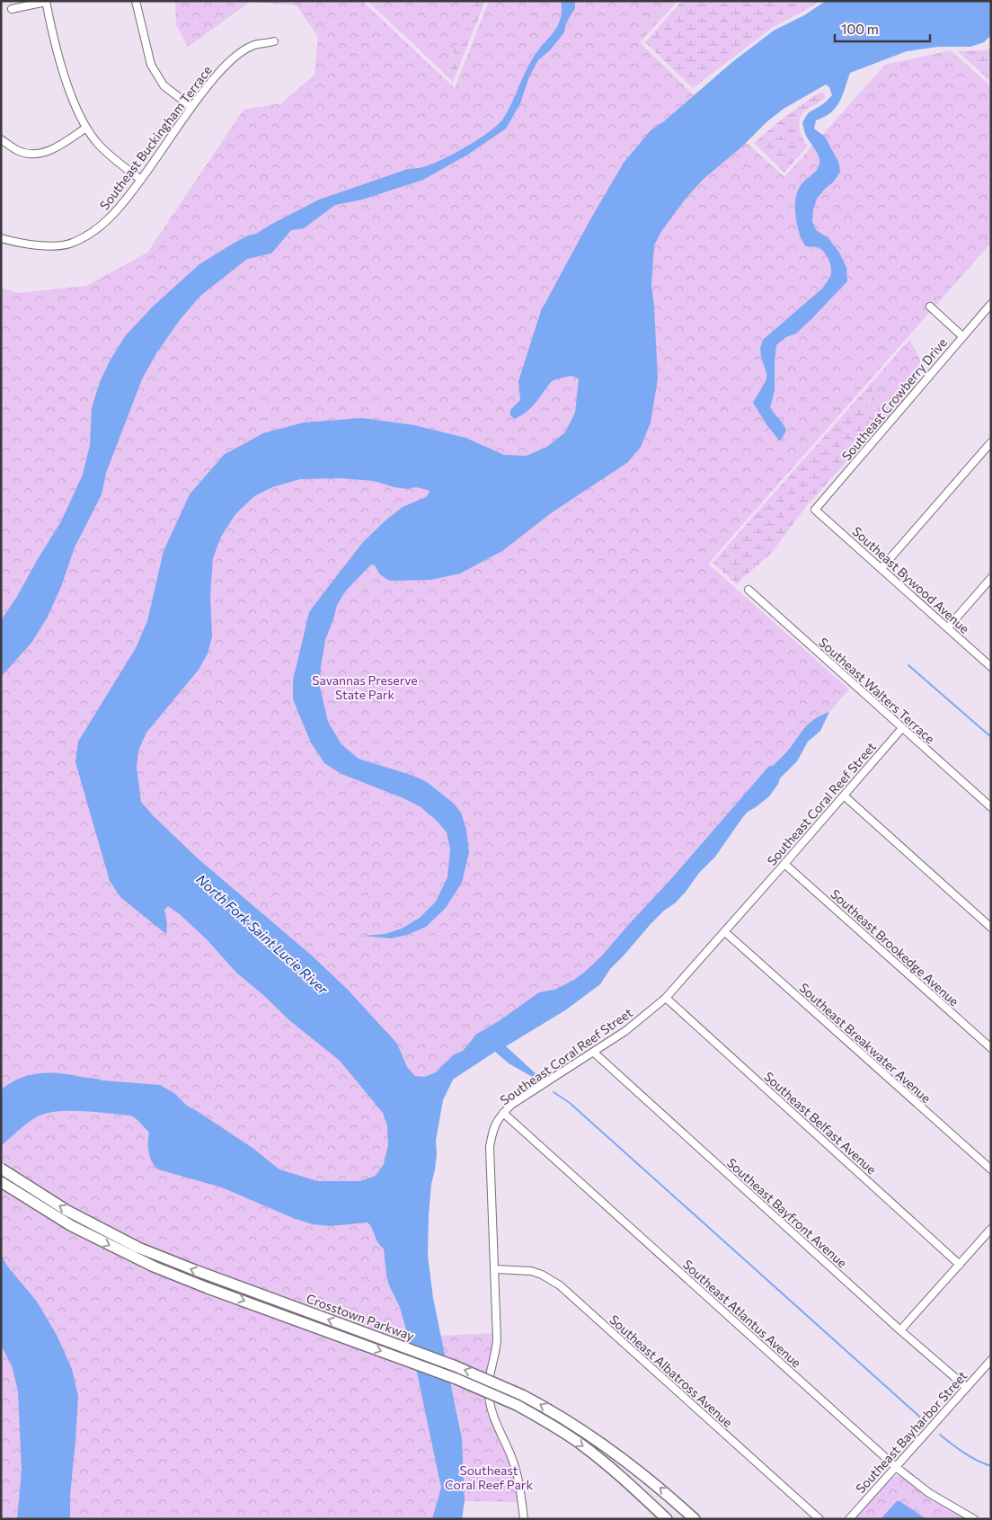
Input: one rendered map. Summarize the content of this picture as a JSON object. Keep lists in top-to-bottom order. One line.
{"streets":{"main road":["Crosstown Parkway"],"street":["Southeast Buckingham Terrace","Southeast Crowberry Drive","Southeast Bywood Avenue","Southeast Walters Terrace","Southeast Coral Reef Street","Southeast Brookedge Avenue","Southeast Breakwater Avenue","Southeast Belfast Avenue","Southeast Bayfront Avenue","Southeast Atlantus Avenue","Southeast Albatross Avenue","Southeast Bayharbor Street"]},"crossings":[["Southeast Crowberry Drive","Southeast Bywood Avenue"],["Southeast Walters Terrace","Southeast Coral Reef Street"],["Southeast Coral Reef Street","Southeast Brookedge Avenue"],["Southeast Coral Reef Street","Southeast Breakwater Avenue"],["Southeast Coral Reef Street","Southeast Belfast Avenue"],["Southeast Coral Reef Street","Southeast Bayfront Avenue"],["Southeast Coral Reef Street","Southeast Atlantus Avenue"],["Southeast Coral Reef Street","Southeast Albatross Avenue"],["Southeast Bayfront Avenue","Southeast Bayharbor Street"],["Southeast Atlantus Avenue","Southeast Bayharbor Street"]],"water":["North Fork Saint Lucie River"],"parks":["Savannas Preserve State Park","Southeast Coral Reef Park"],"scale_bar":"100 m"}
